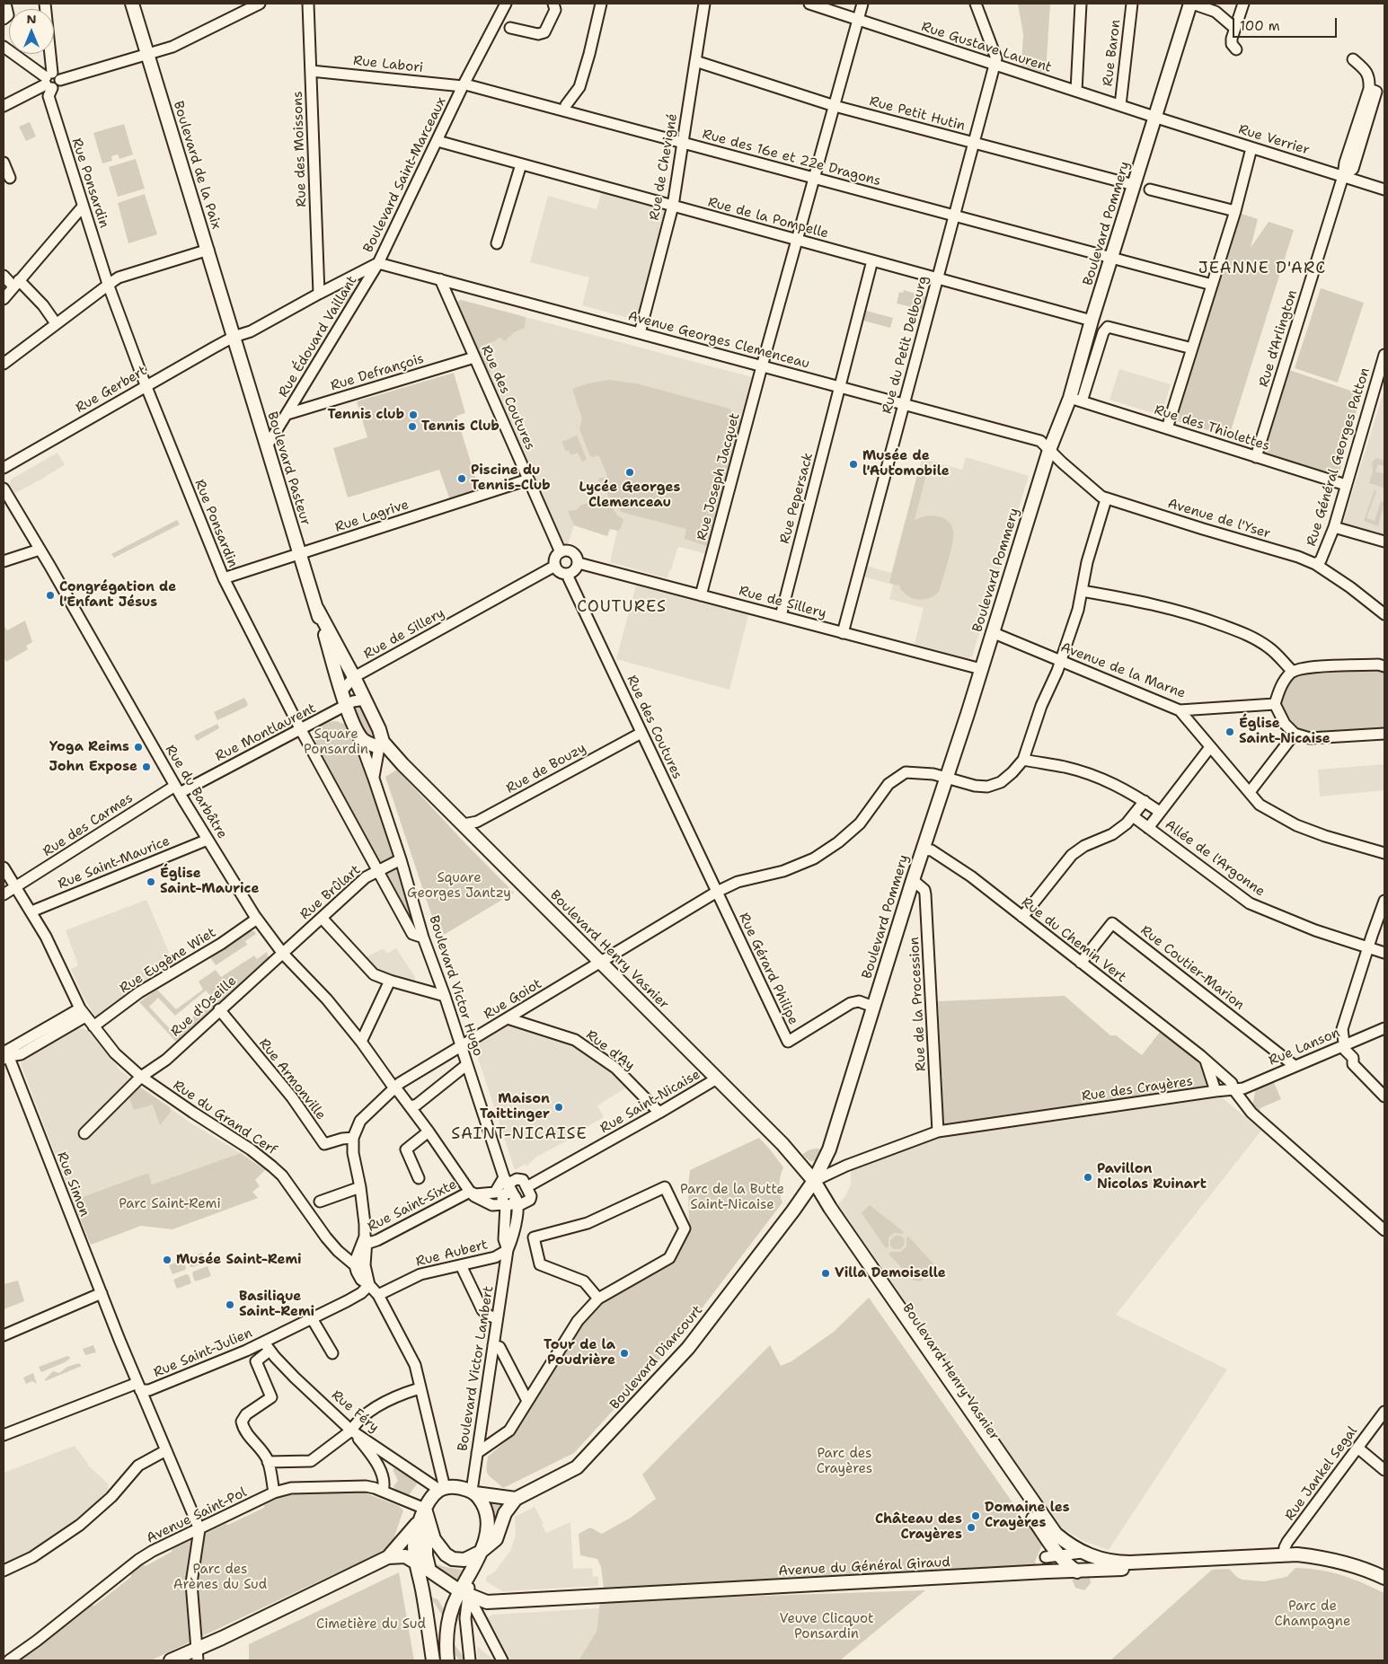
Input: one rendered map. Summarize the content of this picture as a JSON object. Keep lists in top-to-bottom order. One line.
{"streets":{"main road":["Boulevard de la Paix","Boulevard Pommery","Boulevard Pasteur","Boulevard Henry Vasnier","Boulevard Victor Hugo","Boulevard Diancourt","Avenue du Général Giraud"],"street":["Rue Gustave Laurent","Rue Baron","Rue Labori","Rue Petit Hutin","Rue Verrier","Rue des Moissons","Rue des 16e et 22e Dragons","Rue de Chevigné","Boulevard Saint-Marceaux","Rue Ponsardin","Rue de la Pompelle","Rue Édouard Vaillant","Rue d'Arlington","Avenue Georges Clemenceau","Rue du Petit Delbourg","Rue Defrançois","Rue Gerbert","Rue des Coutures","Rue des Thiolettes","Rue Général Georges Patton","Rue Joseph Jacquet","Rue Pepersack","Rue Lagrive","Avenue de l'Yser","Rue de Sillery","Avenue de la Marne","Rue Montlaurent","Rue de Bouzy","Rue du Barbâtre","Rue des Carmes","Allée de l'Argonne","Rue Saint-Maurice","Rue Brûlart","Rue du Chemin Vert","Rue Eugène Wiet","Rue Coutier-Marion","Rue Gérard Philipe","Rue Goiot","Rue de la Procession","Rue d'Oseille","Rue Lanson","Rue d'Ay","Rue Armonville","Rue des Crayères","Rue Saint-Nicaise","Rue du Grand Cerf","Rue Simon","Rue Saint-Sixte","Rue Aubert","Rue Saint-Julien","Boulevard Victor Lambert","Rue Féry","Rue Jankel Segal","Avenue Saint-Pol"]},"crossings":[["Rue Gustave Laurent","Rue Baron"],["Rue Gustave Laurent","Rue Verrier"],["Rue Gustave Laurent","Boulevard Pommery"],["Rue Gustave Laurent","Rue du Petit Delbourg"],["Rue Gustave Laurent","Rue Joseph Jacquet"],["Rue Labori","Rue des Moissons"],["Rue Labori","Rue des 16e et 22e Dragons"],["Rue Labori","Boulevard Saint-Marceaux"],["Rue Petit Hutin","Rue de Chevigné"],["Rue Petit Hutin","Boulevard Pommery"],["Rue Petit Hutin","Rue du Petit Delbourg"],["Rue Petit Hutin","Rue Joseph Jacquet"],["Rue Verrier","Boulevard Pommery"],["Rue Verrier","Rue d'Arlington"],["Rue des Moissons","Boulevard Saint-Marceaux"],["Rue des 16e et 22e Dragons","Rue de Chevigné"],["Rue des 16e et 22e Dragons","Boulevard Saint-Marceaux"],["Rue des 16e et 22e Dragons","Boulevard Pommery"],["Rue des 16e et 22e Dragons","Rue du Petit Delbourg"],["Rue des 16e et 22e Dragons","Rue Joseph Jacquet"],["Boulevard de la Paix","Boulevard Saint-Marceaux"],["Boulevard de la Paix","Rue Gerbert"],["Boulevard de la Paix","Boulevard Pasteur"],["Rue de Chevigné","Rue de la Pompelle"],["Rue de Chevigné","Avenue Georges Clemenceau"],["Boulevard Saint-Marceaux","Rue de la Pompelle"],["Boulevard Saint-Marceaux","Rue Édouard Vaillant"],["Boulevard Saint-Marceaux","Avenue Georges Clemenceau"],["Boulevard Saint-Marceaux","Rue Gerbert"],["Boulevard Saint-Marceaux","Boulevard Pasteur"],["Rue Ponsardin","Rue Gerbert"],["Rue Ponsardin","Rue Lagrive"],["Rue Ponsardin","Rue Montlaurent"],["Rue Ponsardin","Rue Brûlart"],["Rue Ponsardin","Boulevard Victor Hugo"],["Rue de la Pompelle","Boulevard Pommery"],["Rue de la Pompelle","Rue du Petit Delbourg"],["Rue de la Pompelle","Rue Joseph Jacquet"],["Rue de la Pompelle","Rue Pepersack"],["Boulevard Pommery","Avenue Georges Clemenceau"],["Boulevard Pommery","Rue des Thiolettes"],["Boulevard Pommery","Avenue de l'Yser"],["Boulevard Pommery","Rue de Sillery"],["Boulevard Pommery","Avenue de la Marne"],["Boulevard Pommery","Rue du Chemin Vert"],["Boulevard Pommery","Boulevard Henry Vasnier"],["Boulevard Pommery","Rue Gérard Philipe"],["Boulevard Pommery","Rue Goiot"],["Boulevard Pommery","Rue de la Procession"],["Boulevard Pommery","Rue des Crayères"],["Boulevard Pommery","Boulevard Diancourt"],["Rue Édouard Vaillant","Avenue Georges Clemenceau"],["Rue Édouard Vaillant","Rue Defrançois"],["Rue Édouard Vaillant","Boulevard Pasteur"],["Rue d'Arlington","Rue des Thiolettes"],["Avenue Georges Clemenceau","Rue du Petit Delbourg"],["Avenue Georges Clemenceau","Rue des Coutures"],["Avenue Georges Clemenceau","Rue Joseph Jacquet"],["Avenue Georges Clemenceau","Rue Pepersack"],["Avenue Georges Clemenceau","Avenue de l'Yser"],["Rue du Petit Delbourg","Rue de Sillery"],["Rue Defrançois","Rue des Coutures"],["Rue Gerbert","Boulevard Pasteur"],["Rue des Coutures","Rue Lagrive"],["Rue des Coutures","Rue de Sillery"],["Rue des Coutures","Rue de Bouzy"],["Rue des Coutures","Rue Gérard Philipe"],["Rue des Coutures","Rue Goiot"],["Rue des Thiolettes","Rue Général Georges Patton"],["Rue Général Georges Patton","Avenue de l'Yser"],["Boulevard Pasteur","Rue Lagrive"],["Boulevard Pasteur","Rue de Sillery"],["Boulevard Pasteur","Rue Montlaurent"],["Boulevard Pasteur","Boulevard Henry Vasnier"],["Boulevard Pasteur","Boulevard Victor Hugo"],["Rue Joseph Jacquet","Rue de Sillery"],["Rue Pepersack","Rue de Sillery"],["Rue de Sillery","Boulevard Henry Vasnier"],["Rue Montlaurent","Rue du Barbâtre"],["Rue Montlaurent","Rue des Carmes"],["Rue Montlaurent","Boulevard Henry Vasnier"],["Rue Montlaurent","Boulevard Victor Hugo"],["Rue de Bouzy","Boulevard Henry Vasnier"],["Rue du Barbâtre","Rue des Carmes"],["Rue du Barbâtre","Rue Saint-Maurice"],["Rue du Barbâtre","Rue Brûlart"],["Rue du Barbâtre","Rue Eugène Wiet"],["Rue du Barbâtre","Rue Goiot"],["Rue du Barbâtre","Rue d'Oseille"],["Rue du Barbâtre","Rue Saint-Sixte"],["Rue des Carmes","Rue du Grand Cerf"],["Allée de l'Argonne","Rue Goiot"],["Rue Saint-Maurice","Rue du Grand Cerf"],["Rue Brûlart","Boulevard Victor Hugo"],["Rue Brûlart","Rue d'Oseille"],["Rue du Chemin Vert","Rue Coutier-Marion"],["Rue du Chemin Vert","Rue Lanson"],["Rue du Chemin Vert","Rue des Crayères"],["Boulevard Henry Vasnier","Boulevard Victor Hugo"],["Boulevard Henry Vasnier","Rue Goiot"],["Boulevard Henry Vasnier","Rue des Crayères"],["Boulevard Henry Vasnier","Rue Saint-Nicaise"],["Boulevard Henry Vasnier","Boulevard Diancourt"],["Boulevard Henry Vasnier","Avenue du Général Giraud"],["Rue Eugène Wiet","Rue du Grand Cerf"],["Rue Coutier-Marion","Rue Lanson"],["Rue Gérard Philipe","Rue Goiot"],["Boulevard Victor Hugo","Rue Goiot"],["Rue Goiot","Rue d'Ay"],["Rue Goiot","Rue Armonville"],["Rue de la Procession","Rue des Crayères"],["Rue d'Oseille","Rue Armonville"],["Rue d'Oseille","Rue du Grand Cerf"],["Rue Lanson","Rue des Crayères"],["Rue d'Ay","Rue Saint-Nicaise"],["Rue des Crayères","Boulevard Diancourt"],["Rue Simon","Rue Saint-Julien"],["Rue Simon","Avenue Saint-Pol"],["Rue Aubert","Boulevard Victor Lambert"],["Rue Saint-Julien","Rue Féry"],["Boulevard Diancourt","Boulevard Victor Lambert"],["Boulevard Diancourt","Rue Féry"],["Boulevard Diancourt","Avenue Saint-Pol"],["Boulevard Victor Lambert","Rue Féry"],["Boulevard Victor Lambert","Avenue Saint-Pol"],["Rue Féry","Avenue Saint-Pol"]],"districts":["JEANNE D'ARC","COUTURES","SAINT-NICAISE"],"parks":["Square Ponsardin","Square Georges Jantzy","Parc de la Butte Saint-Nicaise","Parc Saint-Remi","Parc des Crayères","Parc des Arènes du Sud","Parc de Champagne","Veuve Clicquot Ponsardin","Cimetière du Sud"],"places":["Tennis club","Tennis Club","Musée de l'Automobile","Lycée Georges Clemenceau","Piscine du Tennis-Club","Congrégation de l'Enfant Jésus","Église Saint-Nicaise","Yoga Reims","John Expose","Église Saint-Maurice","Maison Taittinger","Pavillon Nicolas Ruinart","Musée Saint-Remi","Villa Demoiselle","Basilique Saint-Remi","Tour de la Poudrière","Domaine les Crayères","Château des Crayères"],"scale_bar":"100 m","north":"top"}
